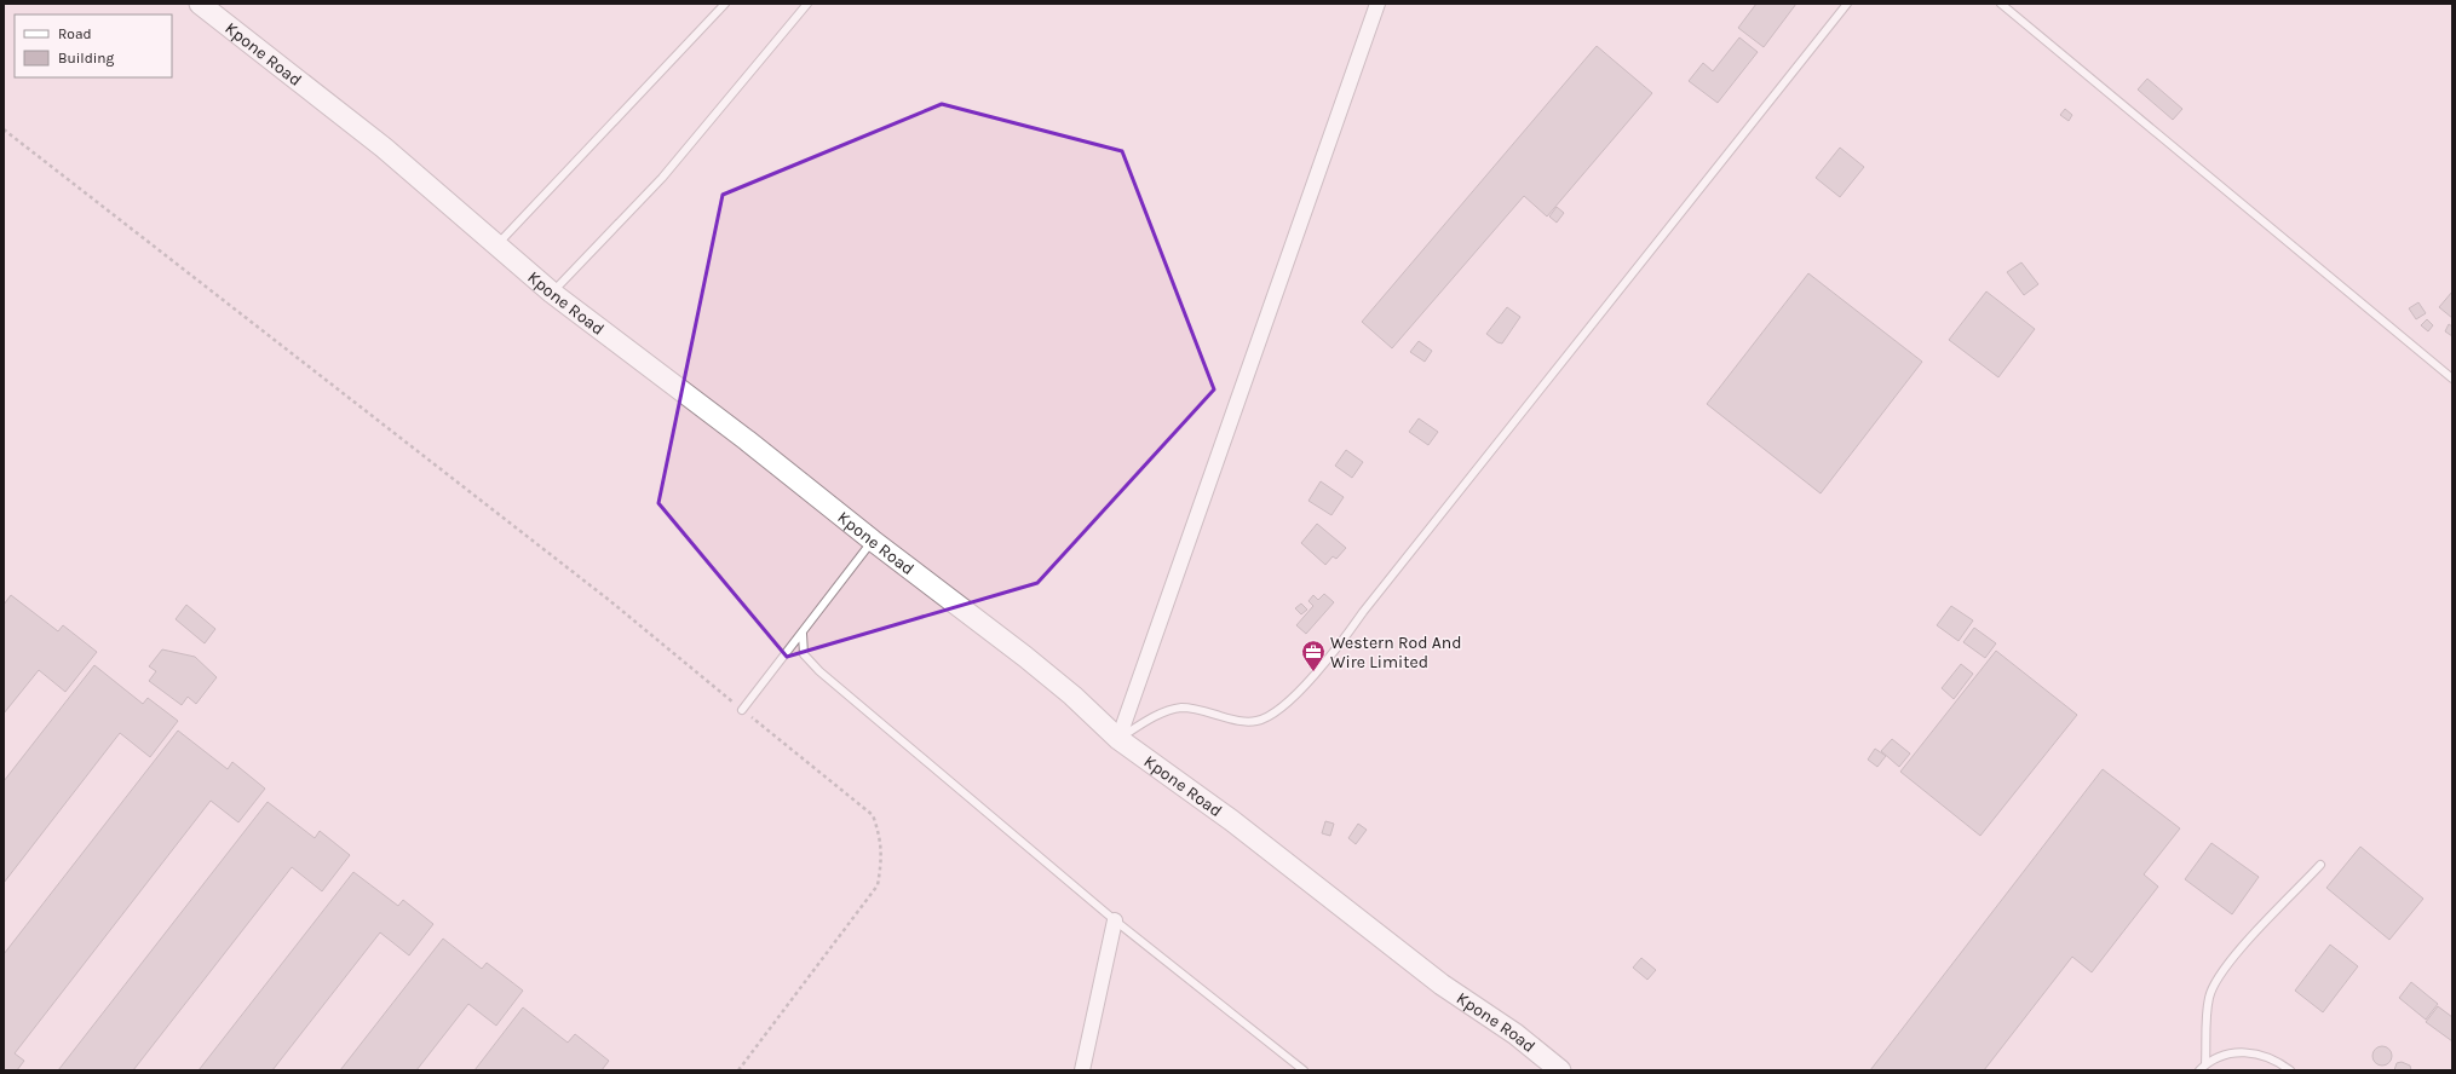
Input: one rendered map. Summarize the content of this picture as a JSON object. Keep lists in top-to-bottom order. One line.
{"streets":{"main road":["Kpone Road"]},"places":{"office":["Western Rod And Wire Limited"]},"legend":["Road","Building"]}
